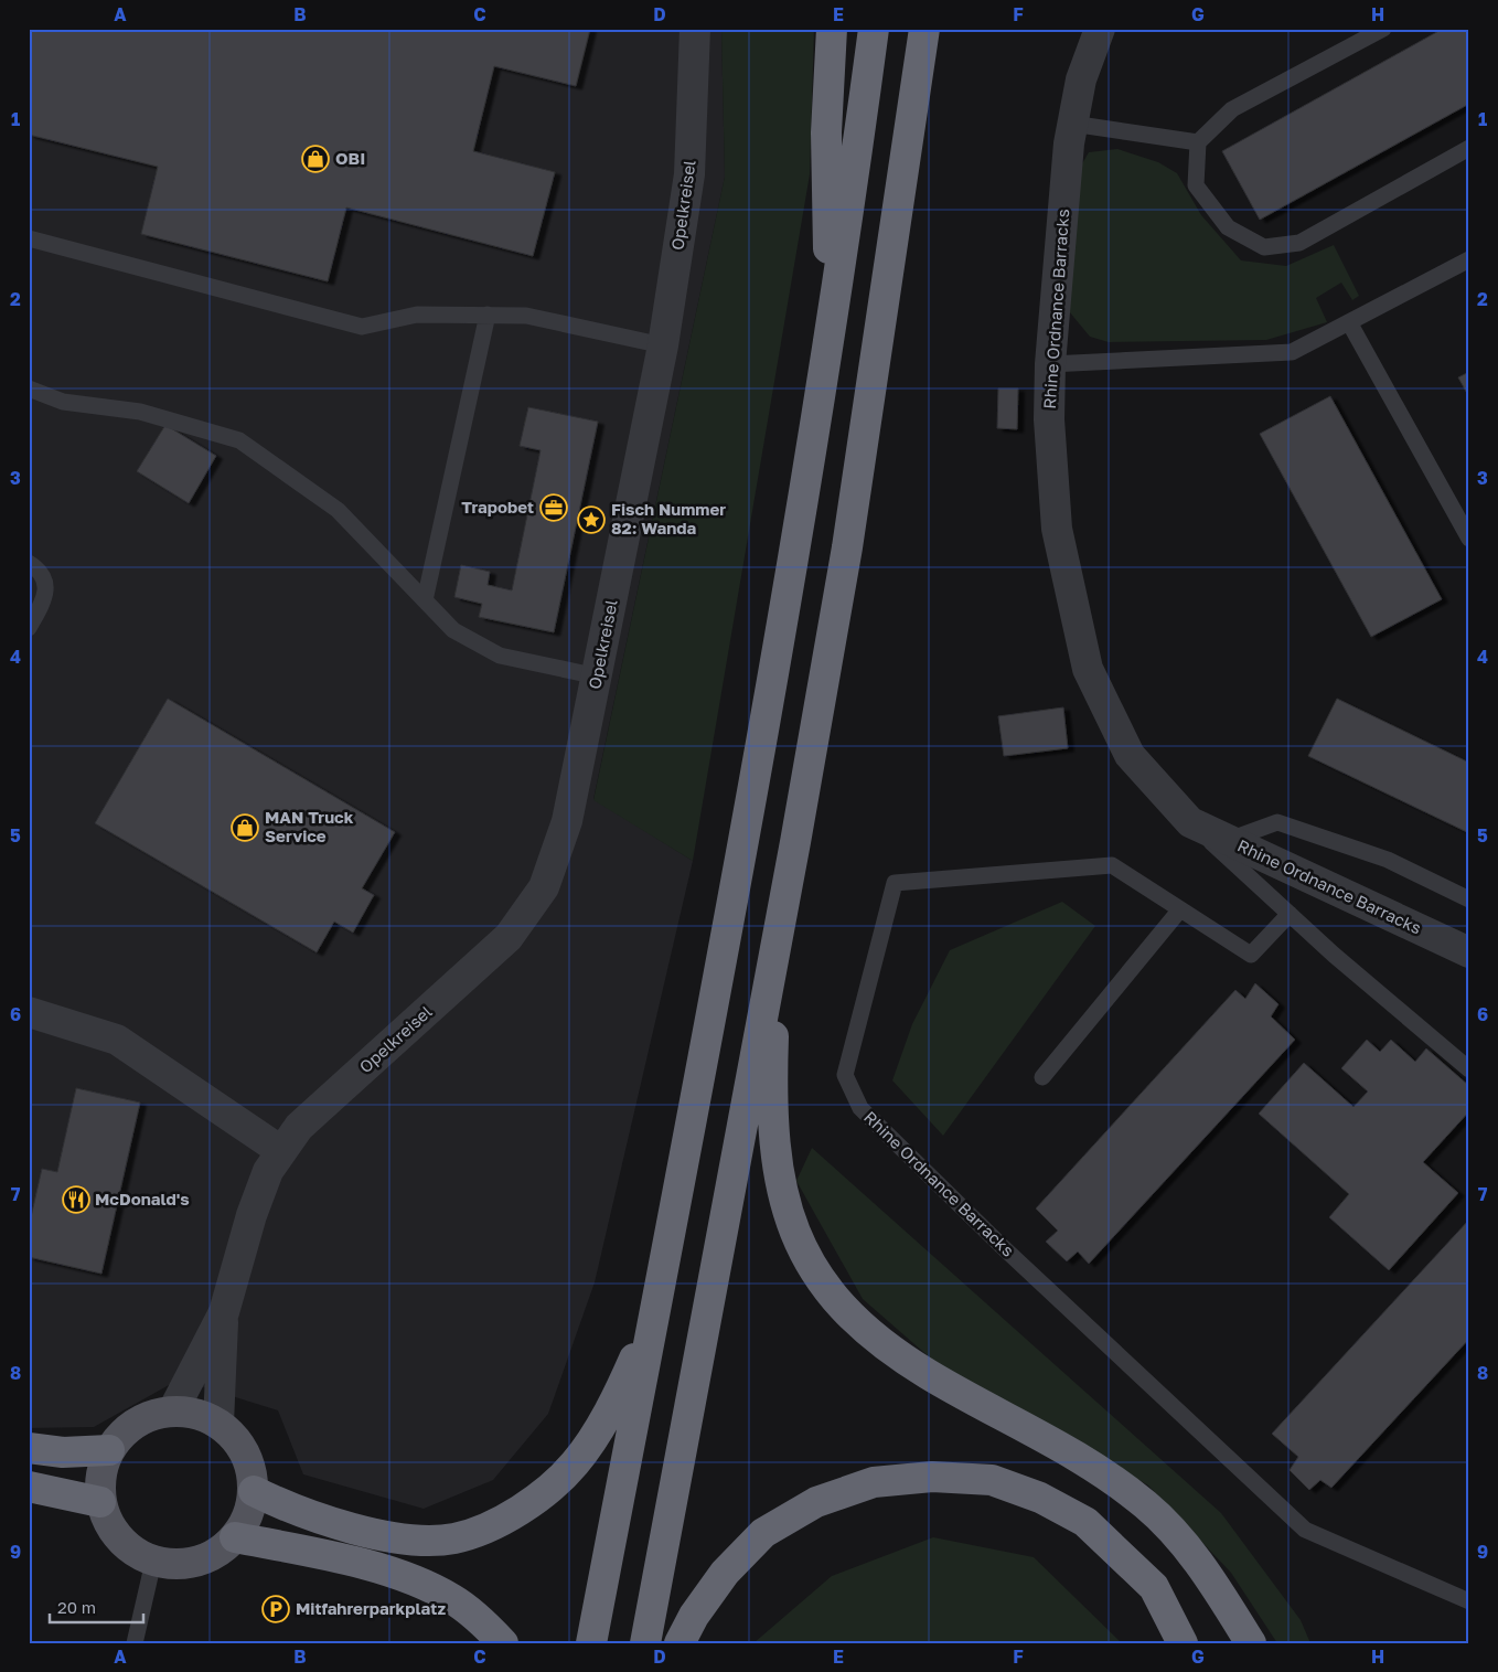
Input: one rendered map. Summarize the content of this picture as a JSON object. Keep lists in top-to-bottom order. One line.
{"streets":{"street":["Opelkreisel","Rhine Ordnance Barracks"]},"places":{"shop":["OBI","MAN Truck Service"],"office":["Trapobet"],"place":["Fisch Nummer 82: Wanda"],"restaurant":["McDonald's"],"parking":["Mitfahrerparkplatz"]},"scale_bar":"20 m","grid":{"columns":["A","B","C","D","E","F","G","H"],"rows":["1","2","3","4","5","6","7","8","9"]}}
